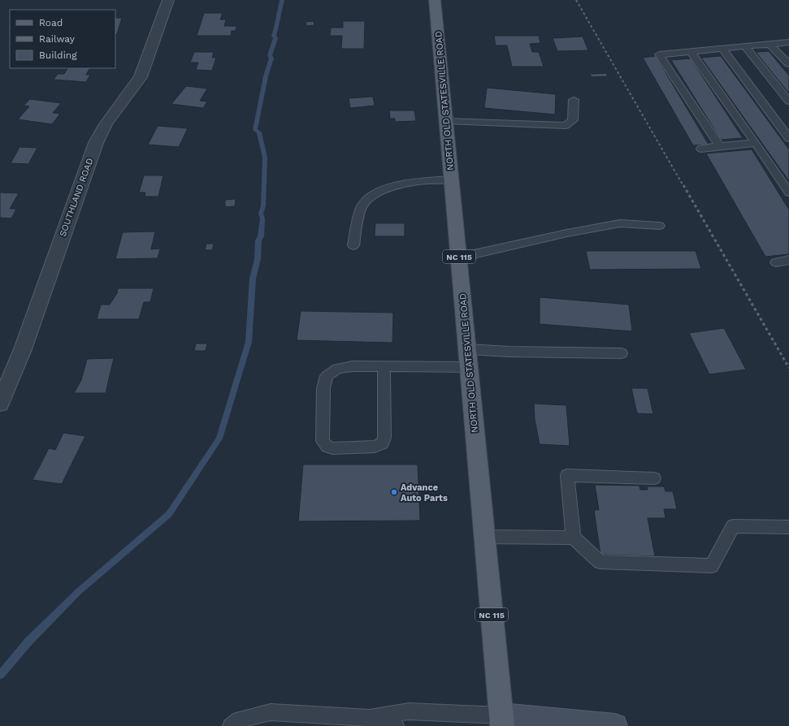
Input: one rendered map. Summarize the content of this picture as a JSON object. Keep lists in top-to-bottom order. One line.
{"streets":{"main road":["NORTH OLD STATESVILLE ROAD","NC 115"],"street":["SOUTHLAND ROAD"]},"places":["Advance Auto Parts"],"legend":["Road","Railway","Building"]}
